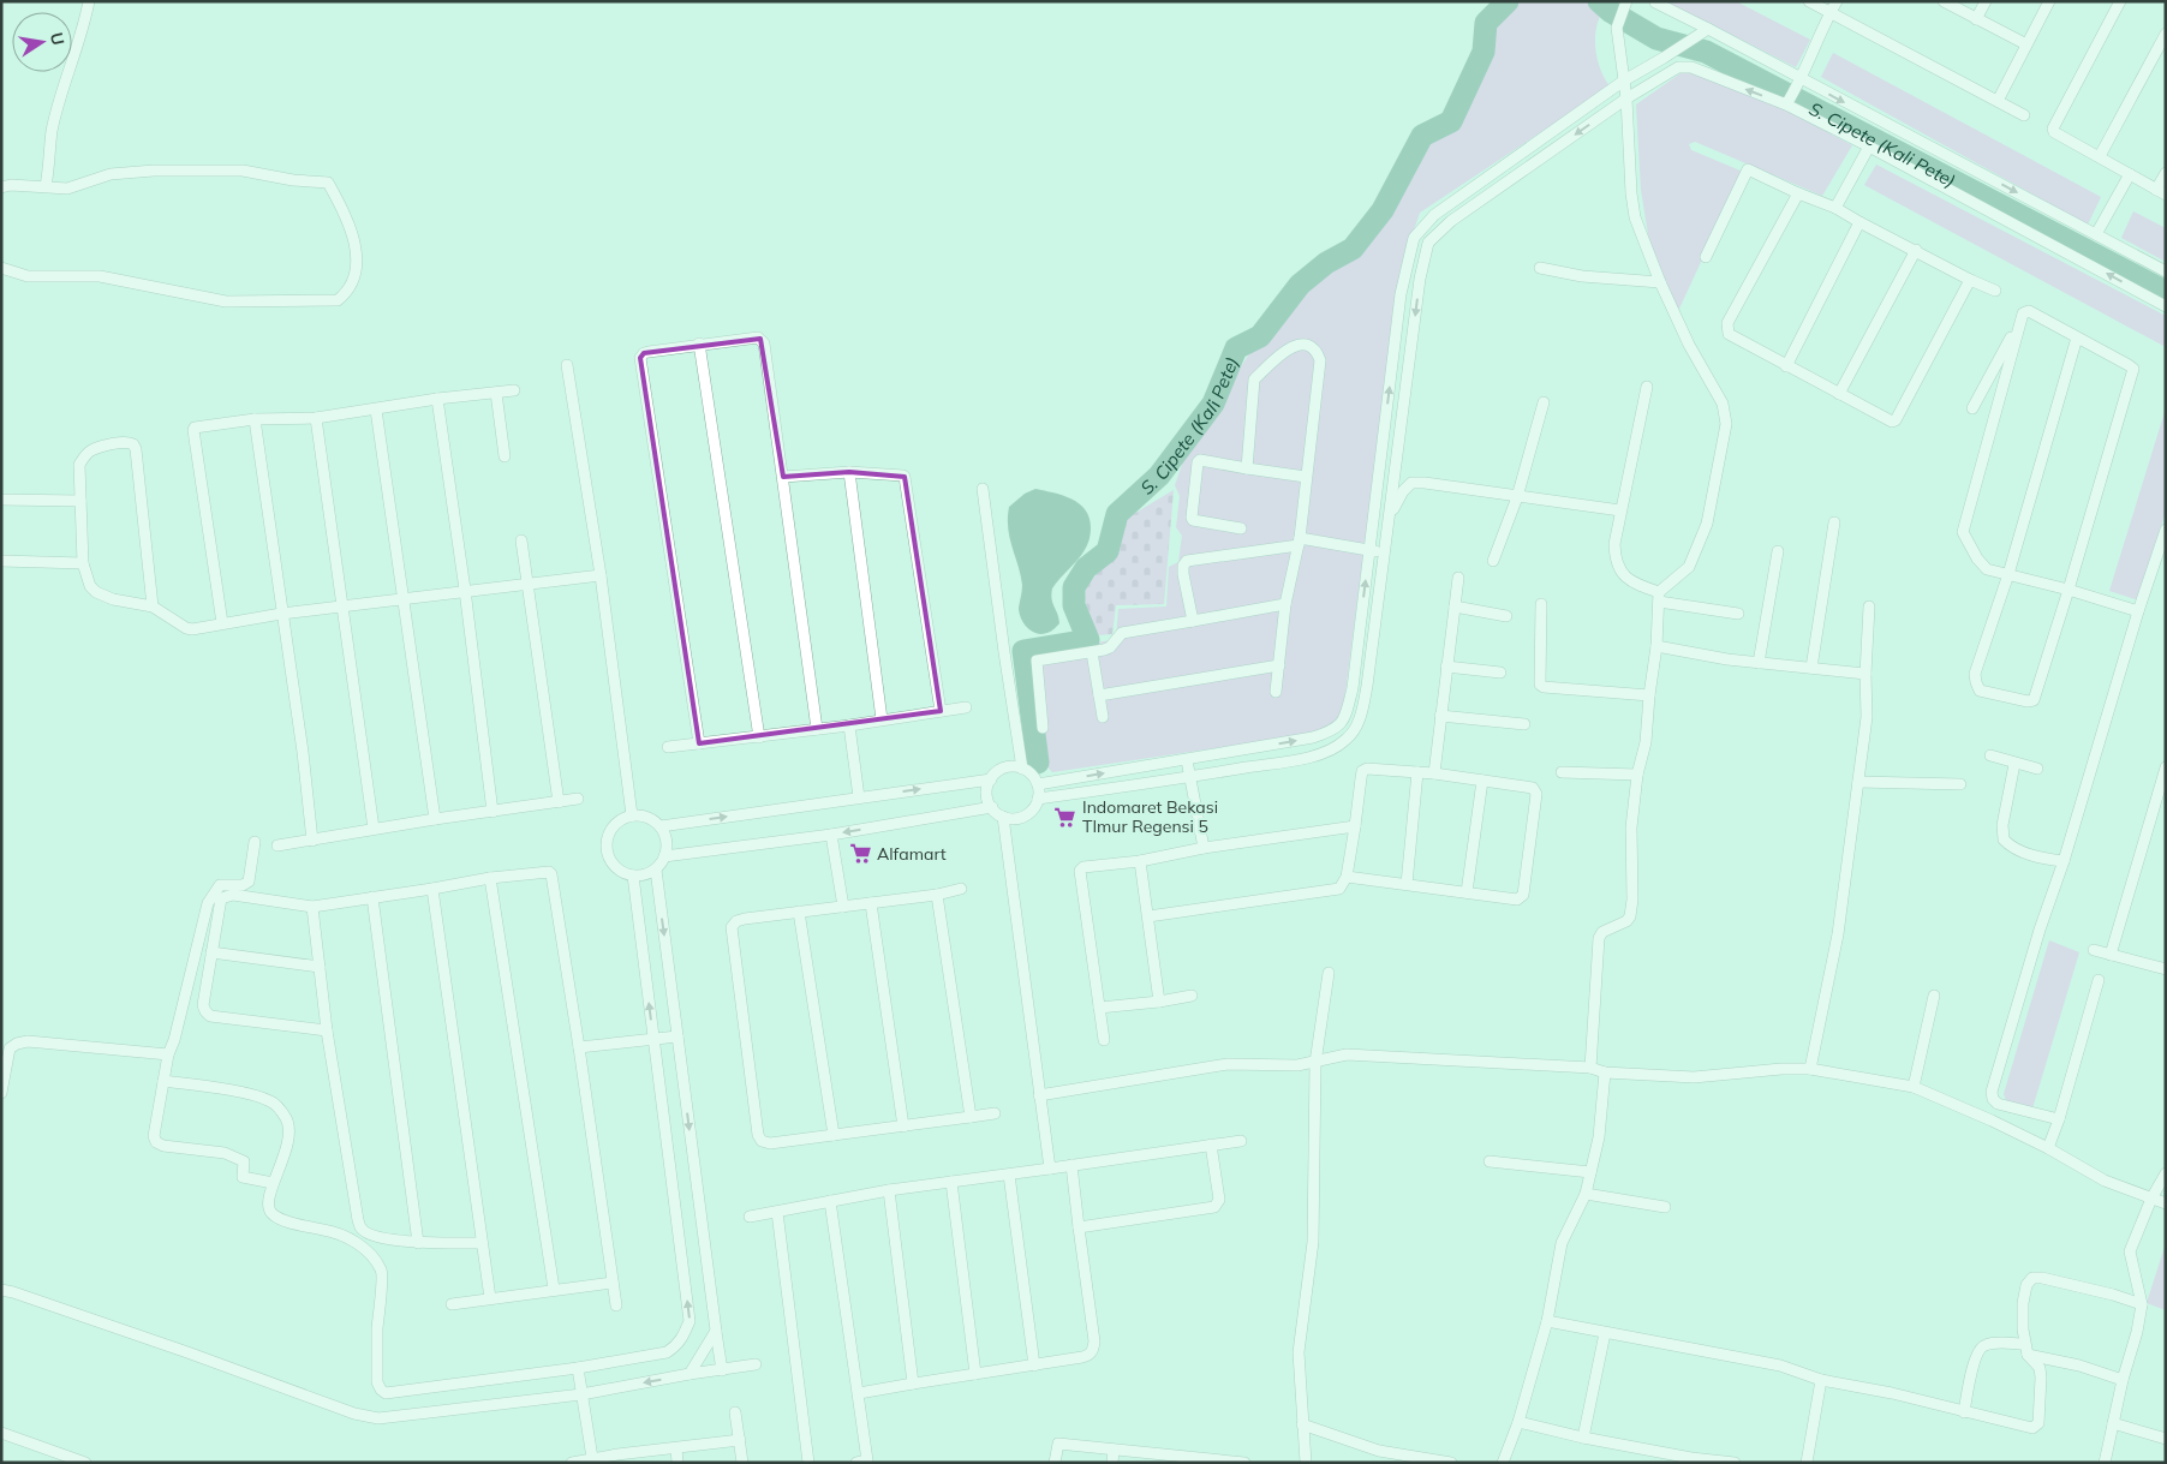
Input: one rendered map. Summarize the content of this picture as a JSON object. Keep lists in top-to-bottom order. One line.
{"water":["S. Cipete (Kali Pete)"],"places":{"supermarket":["Indomaret Bekasi TImur Regensi 5","Alfamart"]},"north":"right"}
